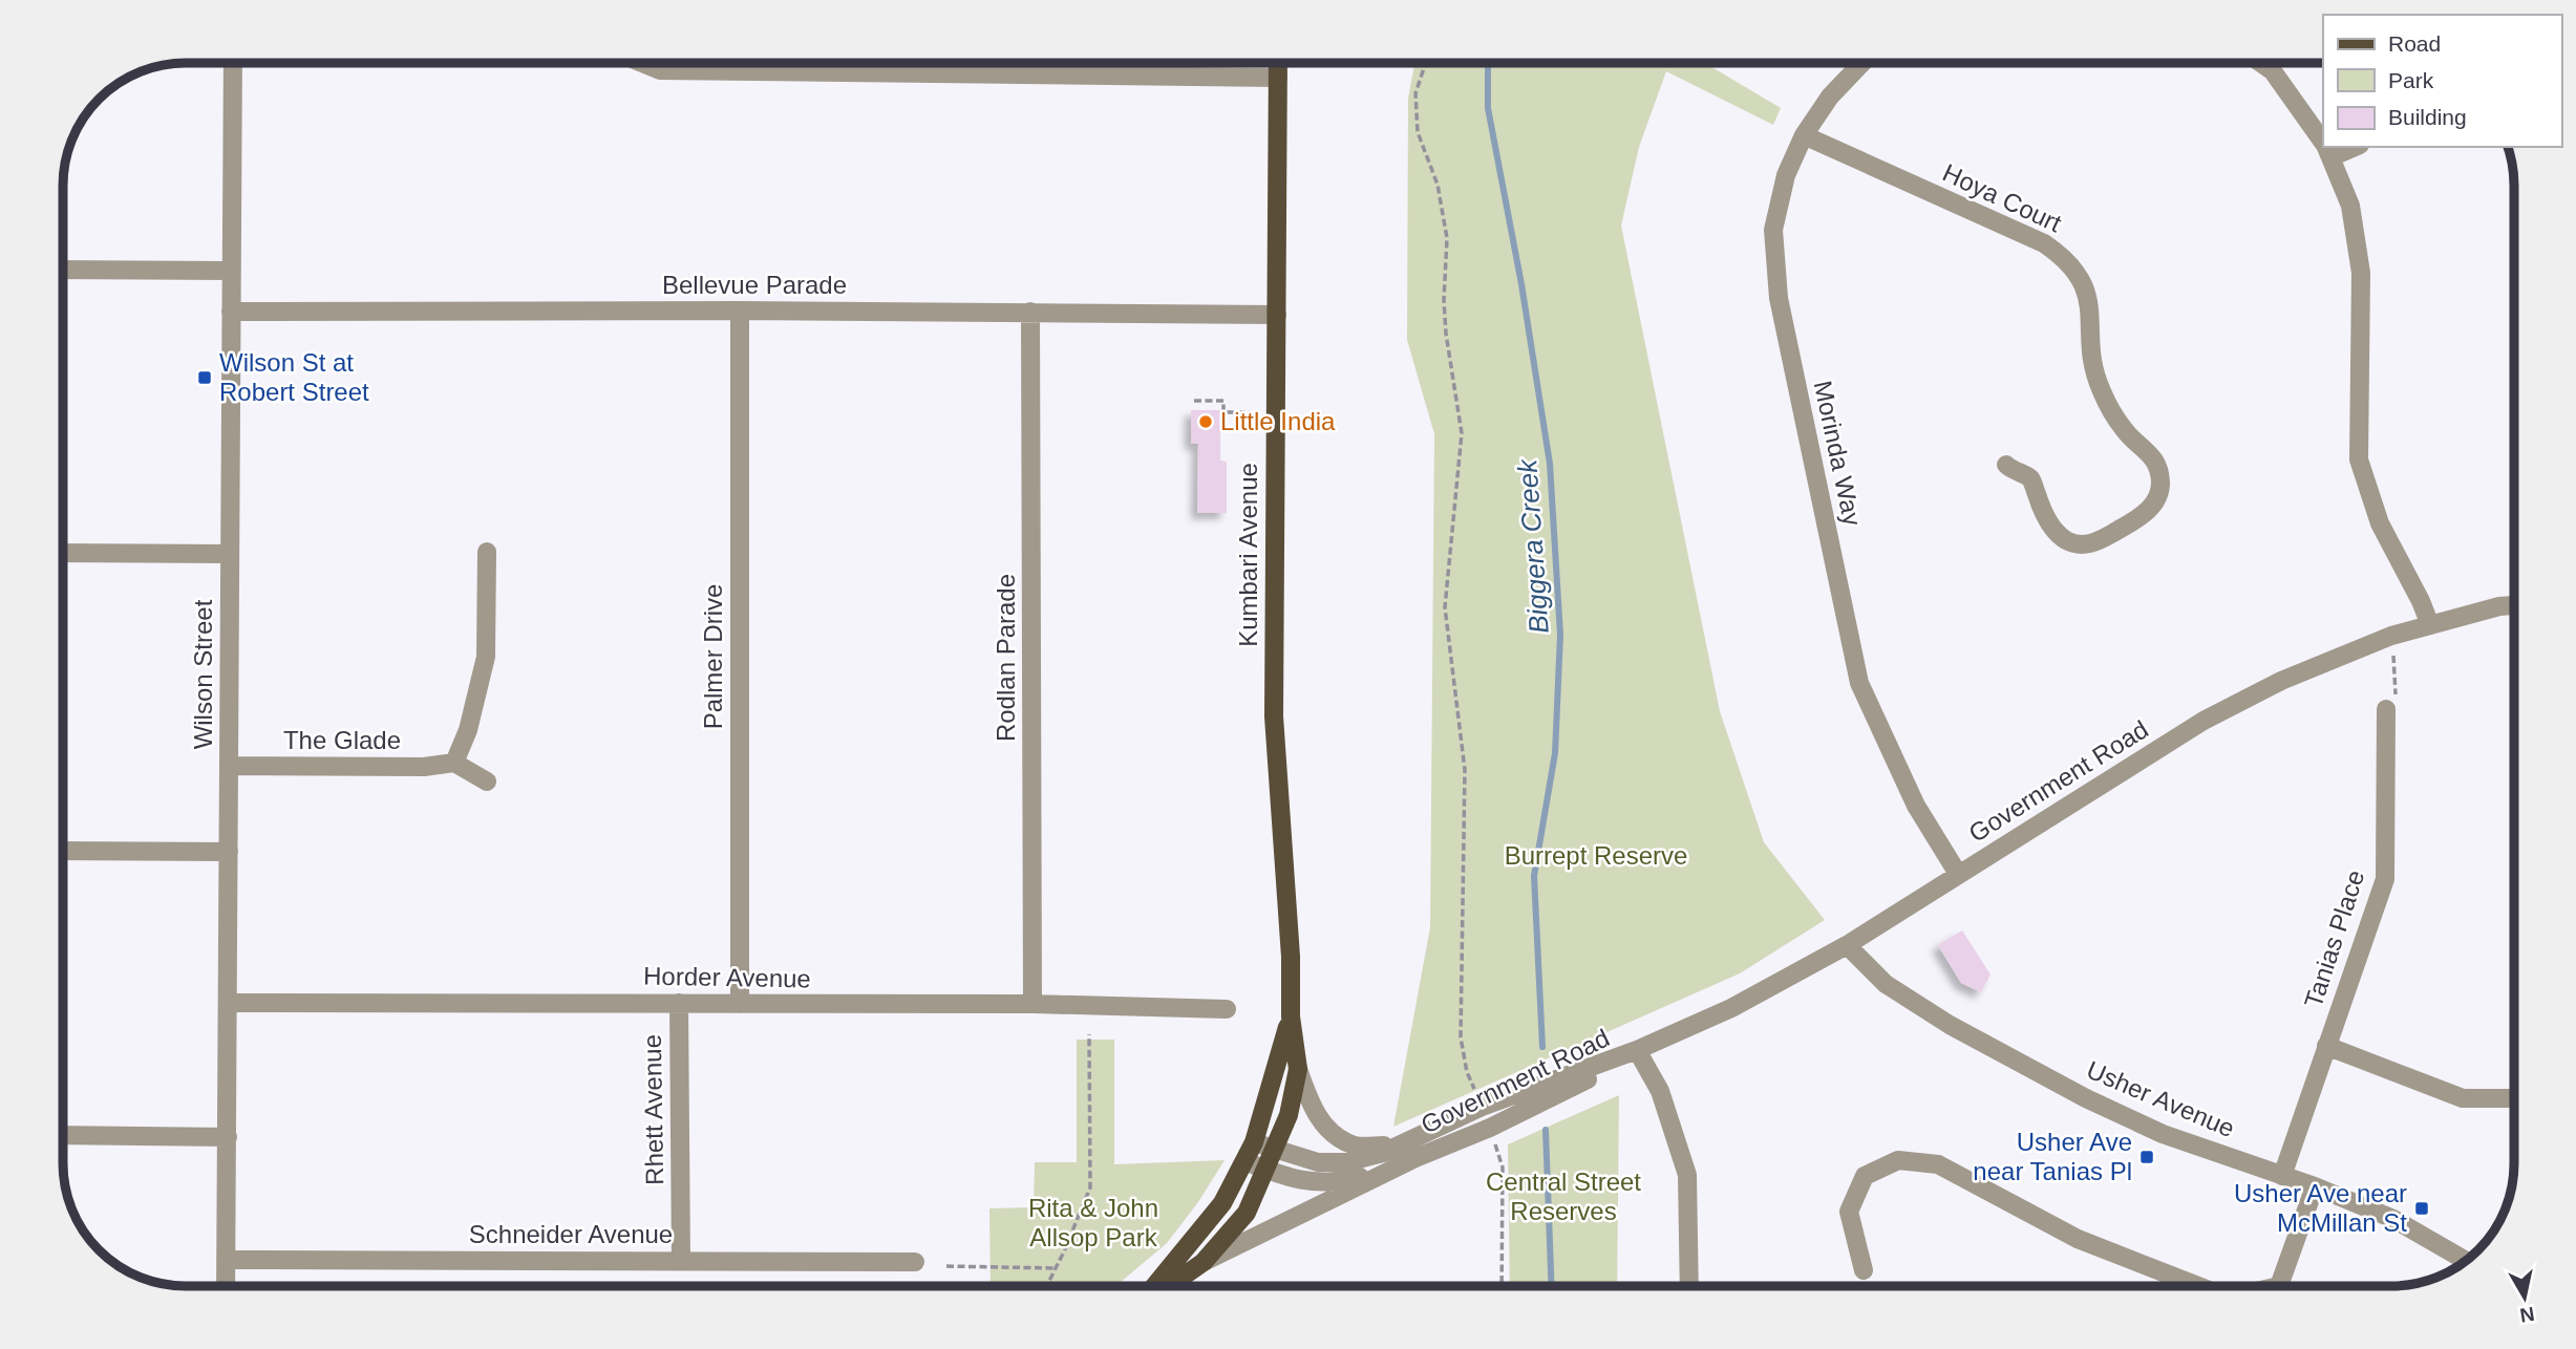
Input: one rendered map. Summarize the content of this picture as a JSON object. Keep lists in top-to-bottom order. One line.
{"streets":{"main road":["Kumbari Avenue","Government Road"],"street":["Hoya Court","Bellevue Parade","Morinda Way","Palmer Drive","Rodlan Parade","Wilson Street","The Glade","Tanias Place","Horder Avenue","Usher Avenue","Rhett Avenue","Schneider Avenue"]},"crossings":[["Hoya Court","Morinda Way"],["Bellevue Parade","Kumbari Avenue"],["Bellevue Parade","Palmer Drive"],["Bellevue Parade","Rodlan Parade"],["Bellevue Parade","Wilson Street"],["Morinda Way","Government Road"],["Kumbari Avenue","Government Road"],["Palmer Drive","Horder Avenue"],["Rodlan Parade","Horder Avenue"],["Wilson Street","The Glade"],["Wilson Street","Horder Avenue"],["Wilson Street","Schneider Avenue"],["Government Road","Usher Avenue"],["Tanias Place","Usher Avenue"],["Horder Avenue","Rhett Avenue"],["Rhett Avenue","Schneider Avenue"]],"water":["Biggera Creek"],"parks":["Burrept Reserve","Central Street Reserves","Rita & John Allsop Park"],"places":{"transit":["Wilson St at Robert Street","Usher Ave near Tanias Pl","Usher Ave near McMillan St"],"other":["Little India"]},"legend":["Road","Park","Building"],"north":"bottom"}
